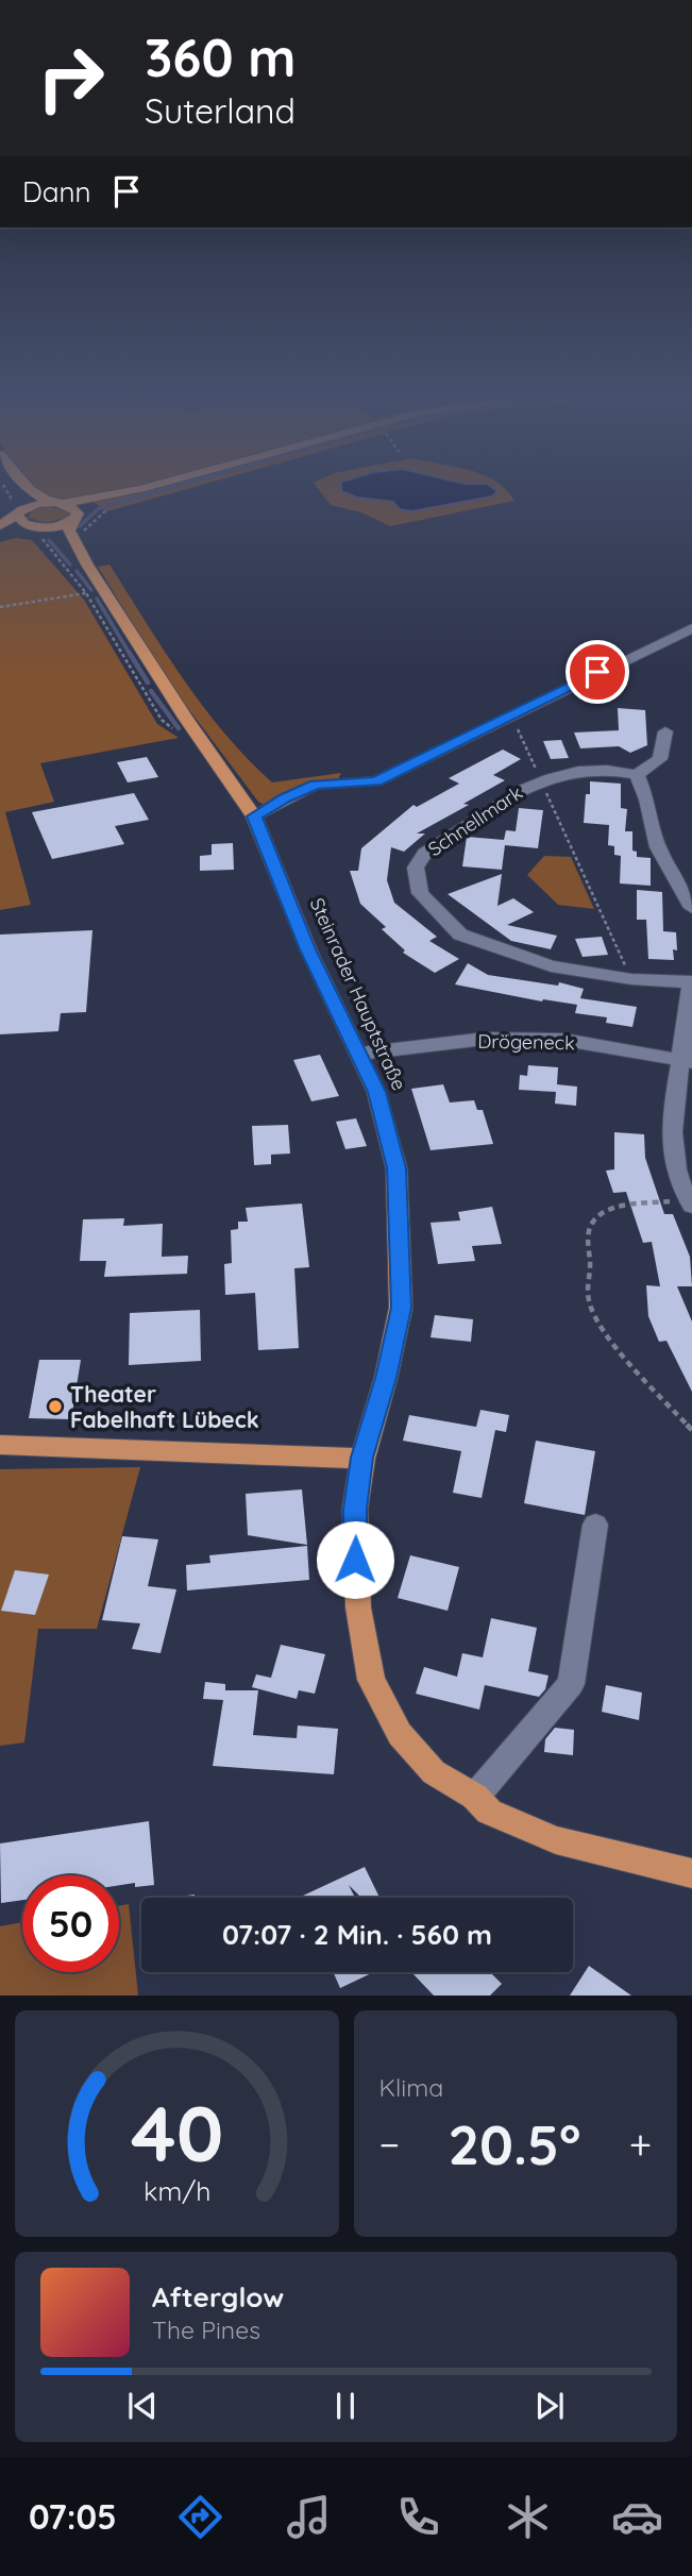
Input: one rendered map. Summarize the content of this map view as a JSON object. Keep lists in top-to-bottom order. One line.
{"streets":{"main road":["Steinrader Hauptstraße"],"street":["Schnellmark","Drögeneck"]},"crossings":[["Schnellmark","Drögeneck"],["Steinrader Hauptstraße","Drögeneck"]],"places":["Theater Fabelhaft Lübeck"],"page":{"turn":["360 m","Suterland"],"then":"Dann","limit":"50","trip":"07:07 · 2 Min. · 560 m","tile":"Klima","heat":["−","20.5°","+"],"song":["Afterglow","The Pines"],"tabs":"07:05","gauge":["40","km/h"]}}
